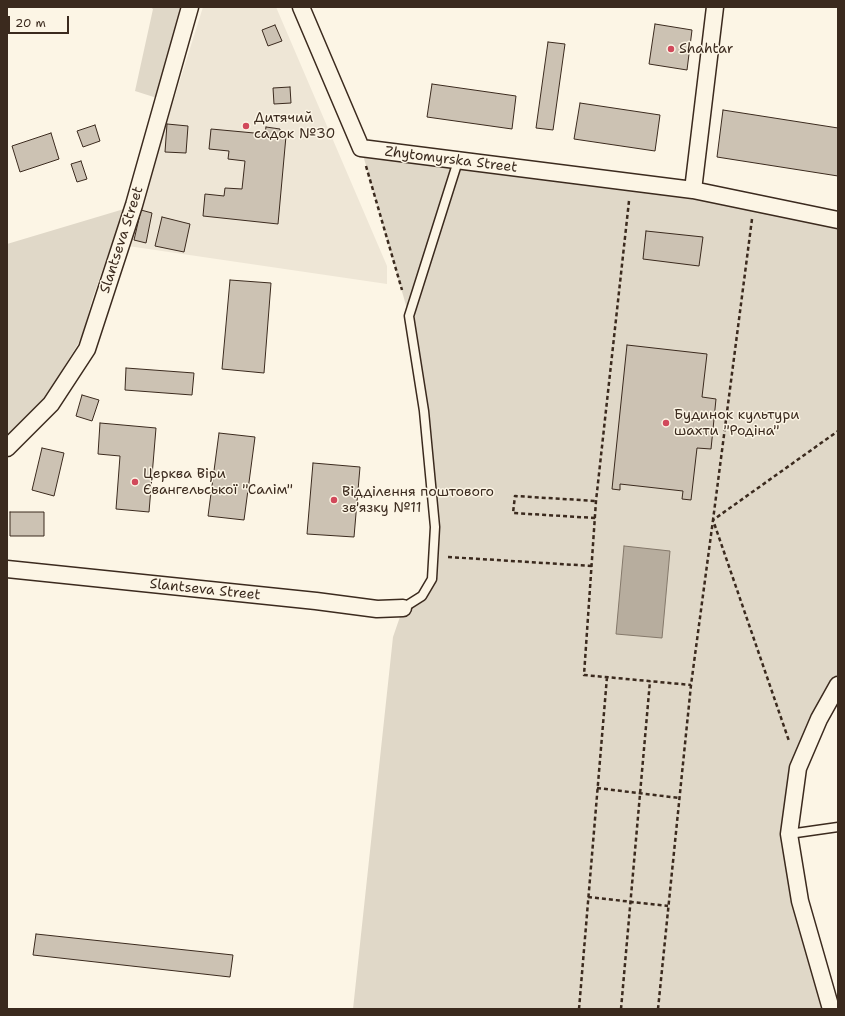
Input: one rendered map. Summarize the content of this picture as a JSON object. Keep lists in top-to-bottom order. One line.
{"streets":{"street":["Zhytomyrska Street","Slantseva Street"]},"places":["Shahtar","Дитячий садок №30","Будинок культури шахти \"Родіна\"","Церква Віри Євангельської \"Салім\"","Відділення поштового зв'язку №11"],"scale_bar":"20 m"}
